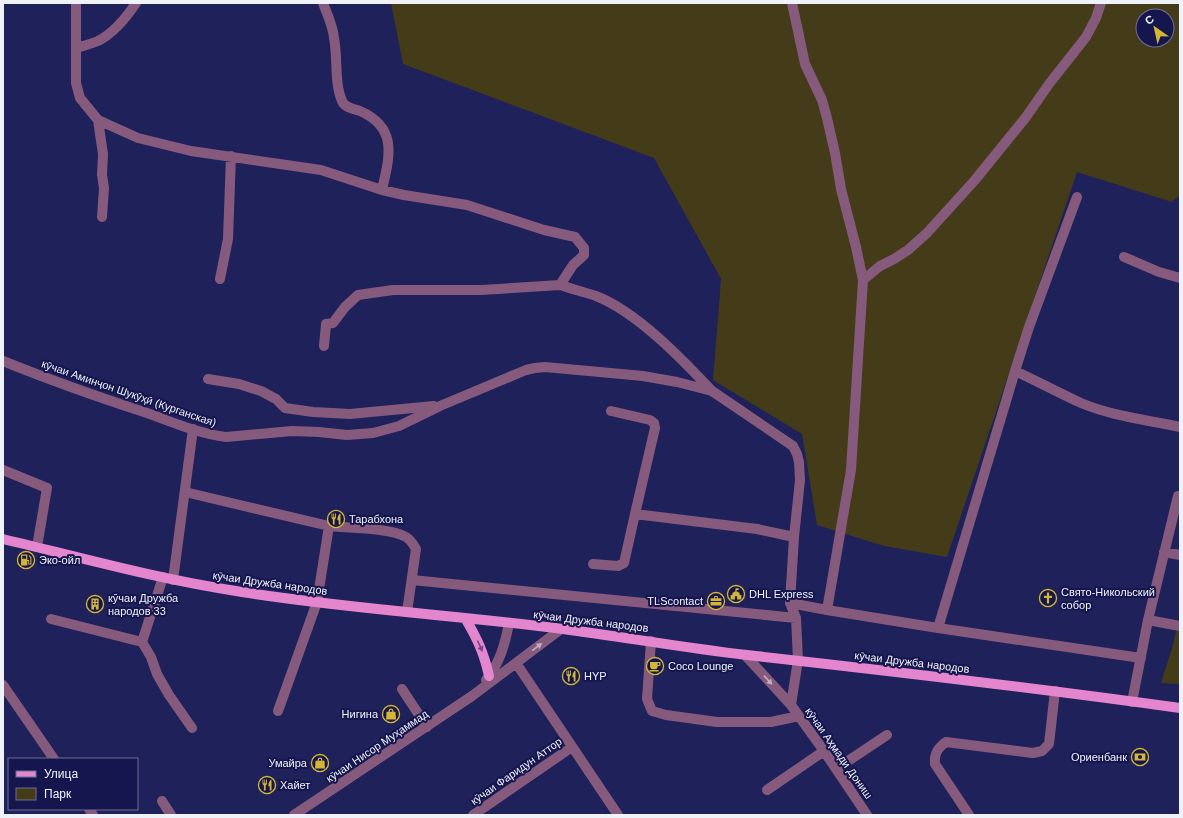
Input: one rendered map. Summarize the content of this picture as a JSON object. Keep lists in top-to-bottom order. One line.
{"streets":{"main road":["кӯчаи Дружба народов"],"street":["кӯчаи Аминҷон Шукӯҳӣ (Курганская)","кӯчаи Нисор Муҳаммад","кӯчаи Аҳмади Дониш","кӯчаи Фаридун Аттор"]},"crossings":[["кӯчаи Дружба народов","кӯчаи Нисор Муҳаммад"],["кӯчаи Дружба народов","кӯчаи Аҳмади Дониш"]],"places":{"restaurant":["Тарабхона","HYP","Хайет"],"fuel station":["Эко-ойл"],"public building":["DHL Express"],"church":["Свято-Никольский собор"],"office":["TLScontact"],"building":["кӯчаи Дружба народов 33"],"cafe":["Coco Lounge"],"shop":["Нигина","Умайра"],"bank":["Ориенбанк"]},"legend":["Улица","Парк"],"north":"top left"}
